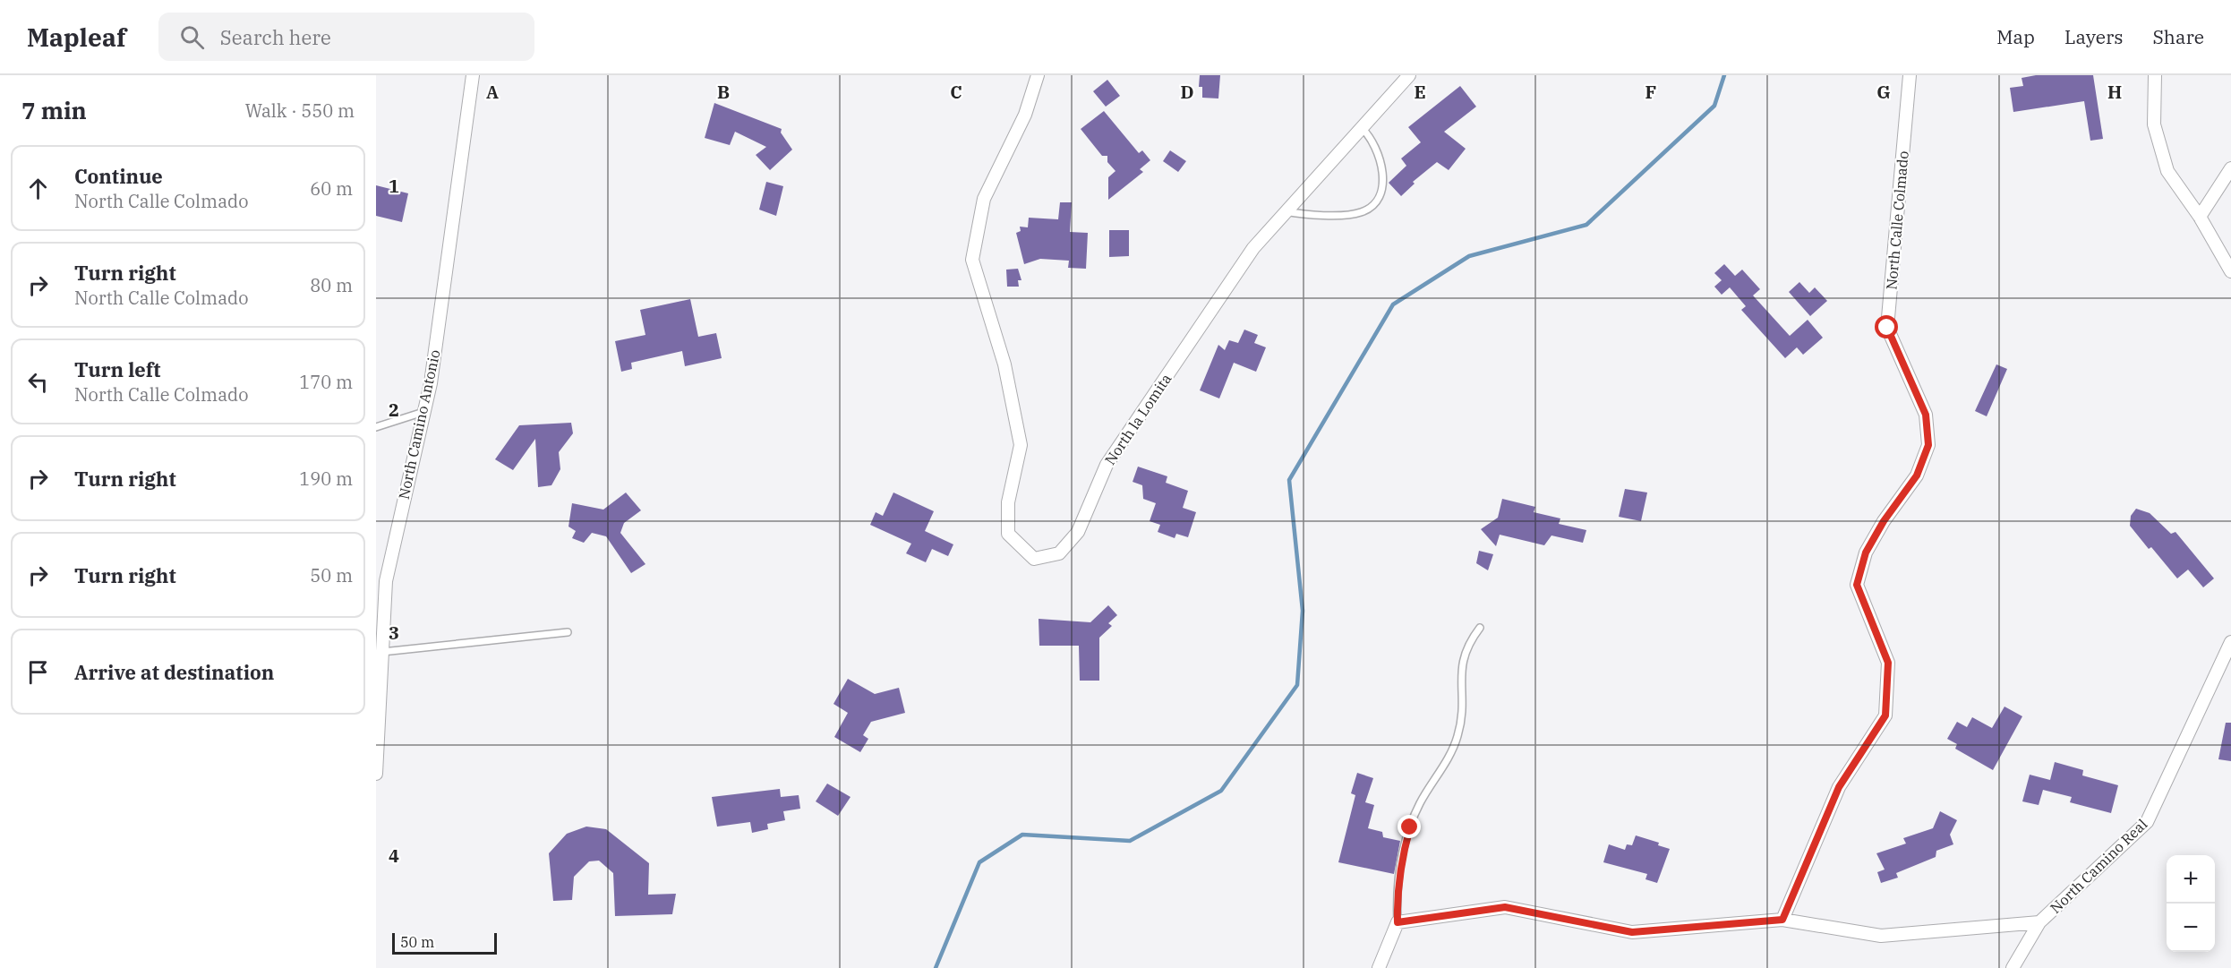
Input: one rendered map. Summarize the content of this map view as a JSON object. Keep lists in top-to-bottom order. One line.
{"streets":{"street":["North Calle Colmado","North la Lomita","North Camino Antonio","North Camino Real"]},"scale_bar":"50 m","page":{"header":"Mapleaf","search":"Search here","nav":["Map","Layers","Share"],"heading":["7 min","Walk · 550 m"],"list":[["Continue","North Calle Colmado","60 m"],["Turn right","North Calle Colmado","80 m"],["Turn left","North Calle Colmado","170 m"],["Turn right","190 m"],["Turn right","50 m"],"Arrive at destination"],"map_buttons":["+","−"],"scale":"50 m"},"grid":{"columns":["A","B","C","D","E","F","G","H"],"rows":["1","2","3","4"]}}
